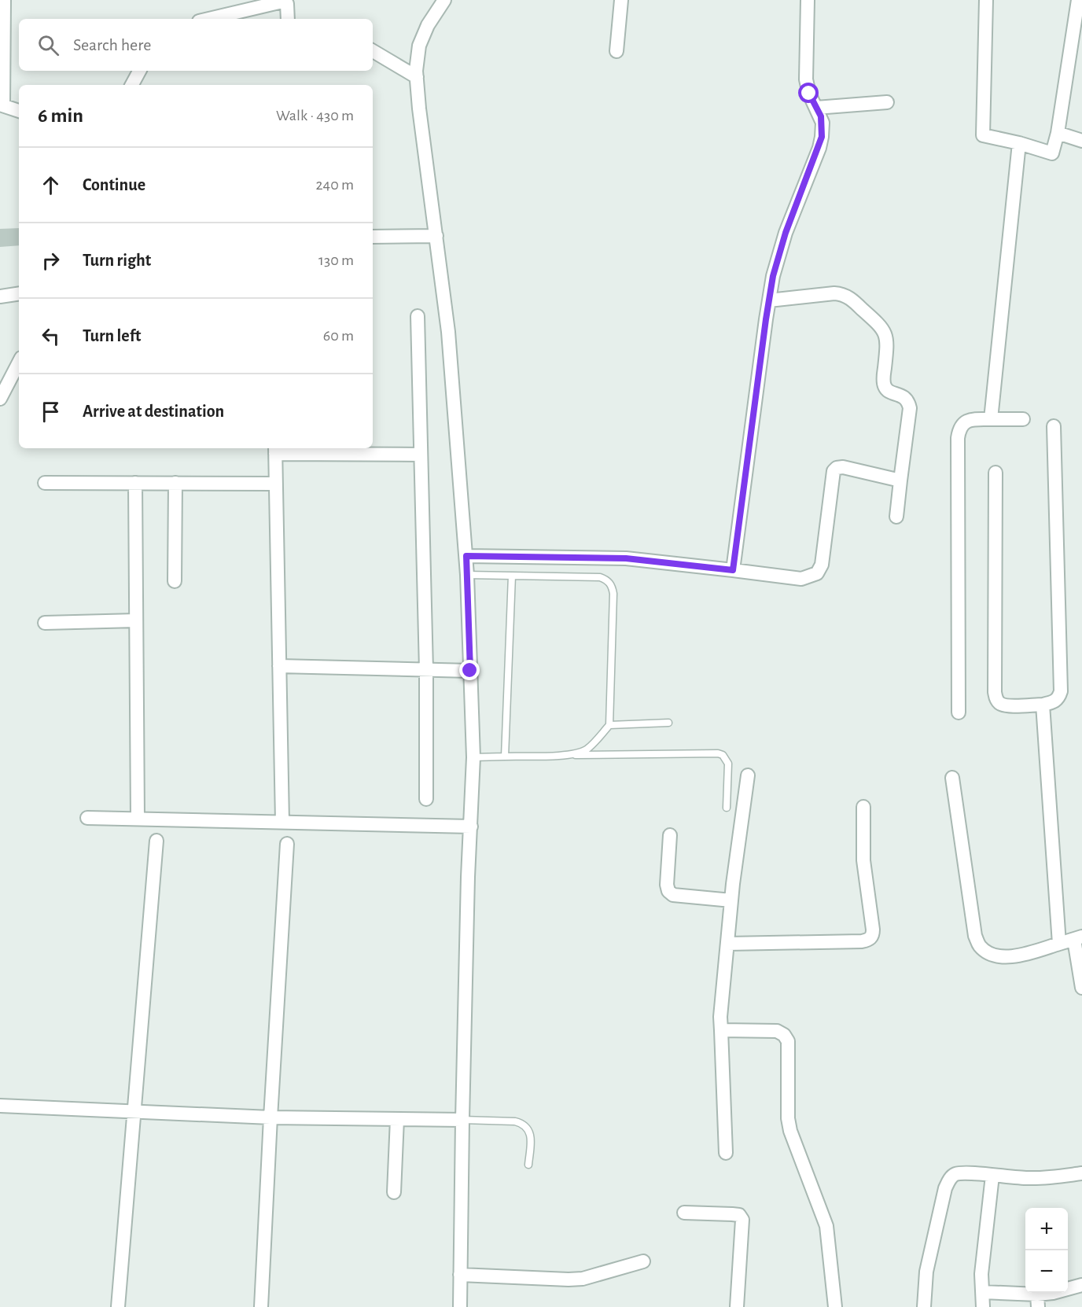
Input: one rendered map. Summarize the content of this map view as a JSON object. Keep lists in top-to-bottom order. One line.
{"page":{"search":"Search here","heading":["6 min","Walk · 430 m"],"list":[["Continue","240 m"],["Turn right","130 m"],["Turn left","60 m"],"Arrive at destination"],"map_buttons":["+","−"]}}
